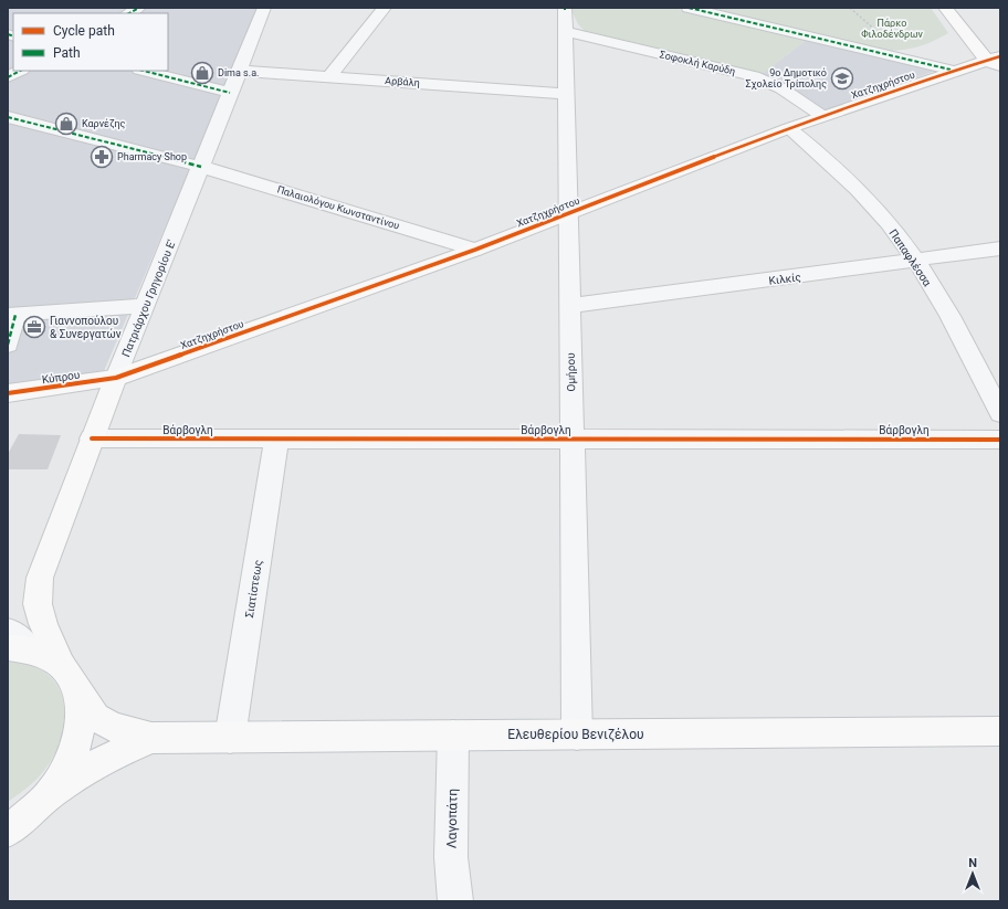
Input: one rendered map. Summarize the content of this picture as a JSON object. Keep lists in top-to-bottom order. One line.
{"streets":{"street":["Σοφοκλή Καρύδη","Αρβάλη","Χατζηχρήστου","Παλαιολόγου Κωνσταντίνου","Παπαφλέσσα","Κιλκίς","Πατριάρχου Γρηγορίου Ε'","Ομήρου","Κύπρου","Βάρβογλη","Σιατίστεως","Ελευθερίου Βενιζέλου","Λαγοπάτη"]},"crossings":[["Σοφοκλή Καρύδη","Χατζηχρήστου"],["Σοφοκλή Καρύδη","Ομήρου"],["Αρβάλη","Πατριάρχου Γρηγορίου Ε'"],["Αρβάλη","Ομήρου"],["Χατζηχρήστου","Παλαιολόγου Κωνσταντίνου"],["Χατζηχρήστου","Παπαφλέσσα"],["Χατζηχρήστου","Πατριάρχου Γρηγορίου Ε'"],["Χατζηχρήστου","Ομήρου"],["Χατζηχρήστου","Κύπρου"],["Παλαιολόγου Κωνσταντίνου","Πατριάρχου Γρηγορίου Ε'"],["Παπαφλέσσα","Κιλκίς"],["Κιλκίς","Ομήρου"],["Πατριάρχου Γρηγορίου Ε'","Κύπρου"],["Πατριάρχου Γρηγορίου Ε'","Βάρβογλη"],["Ομήρου","Βάρβογλη"],["Ομήρου","Ελευθερίου Βενιζέλου"],["Βάρβογλη","Σιατίστεως"],["Σιατίστεως","Ελευθερίου Βενιζέλου"],["Ελευθερίου Βενιζέλου","Λαγοπάτη"]],"parks":["Πάρκο Φιλοδένδρων"],"places":{"shop":["Dima s.a.","Καρνέζης"],"school or university":["9ο Δημοτικό Σχολείο Τρίπολης"],"pharmacy":["Pharmacy Shop"],"office":["Γιαννοπούλου & Συνεργατών"]},"legend":["Cycle path","Path"],"north":"top"}
